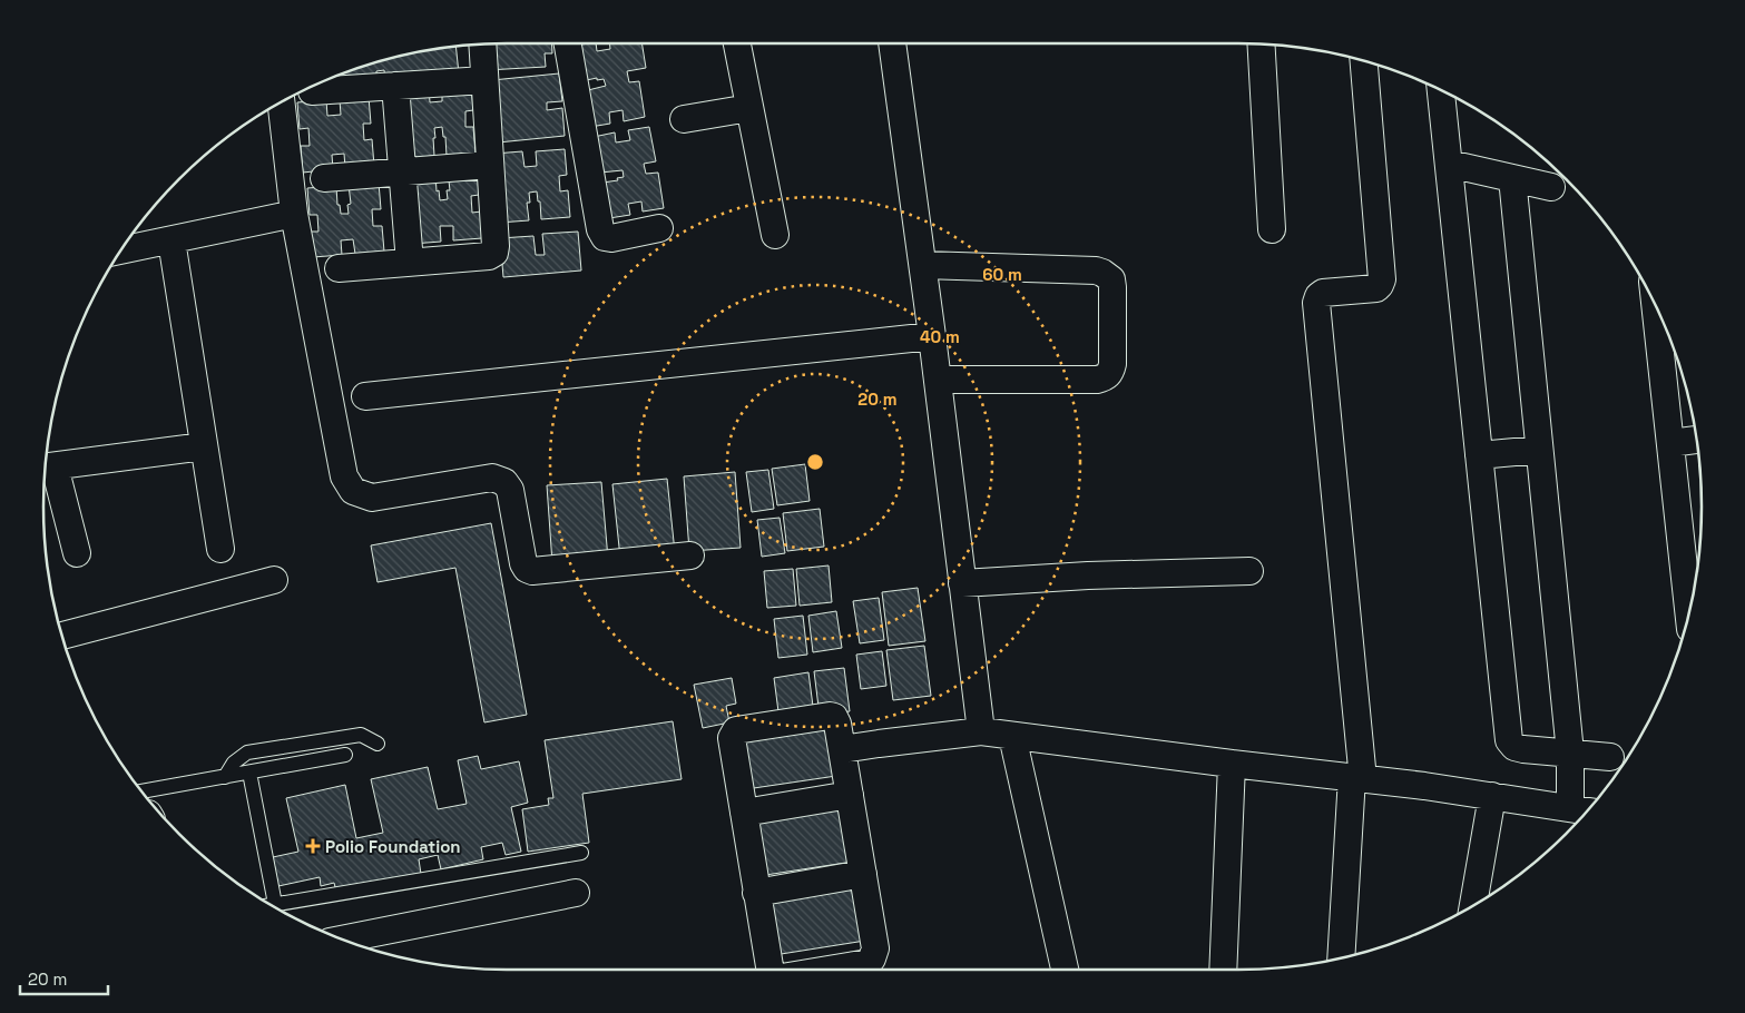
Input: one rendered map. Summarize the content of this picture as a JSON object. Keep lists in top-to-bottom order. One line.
{"places":{"health":["Polio Foundation"]},"scale_bar":"20 m","rings":["60 m","40 m","20 m"]}
